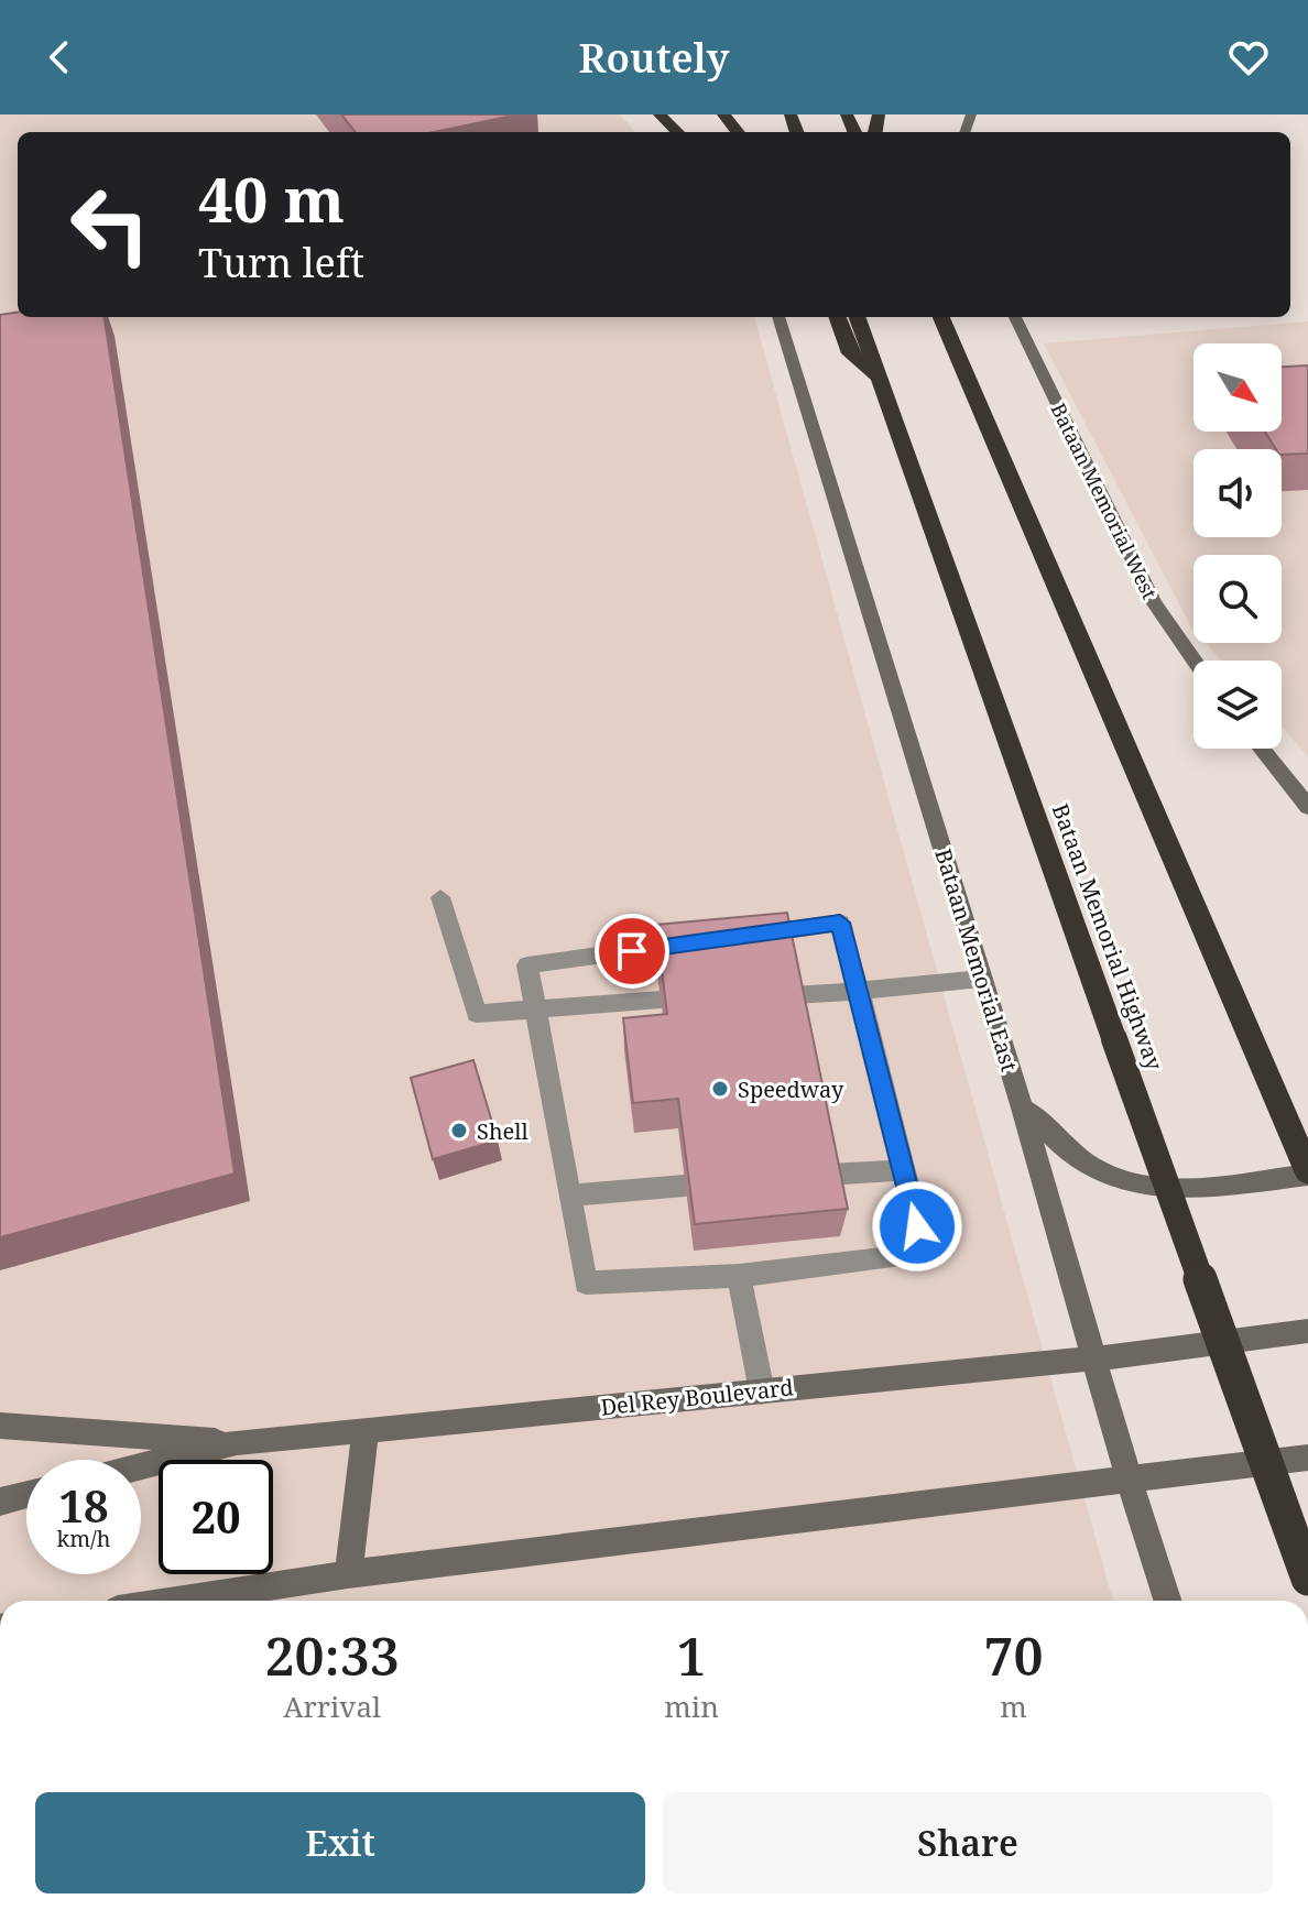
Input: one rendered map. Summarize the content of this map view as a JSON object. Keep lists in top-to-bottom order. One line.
{"streets":{"highway":["Bataan Memorial Highway"],"main road":["Bataan Memorial West","Bataan Memorial East","Del Rey Boulevard"]},"crossings":[["Bataan Memorial East","Del Rey Boulevard"]],"places":["Speedway","Shell"],"north":"bottom right","page":{"header":"Routely","turn":["40 m","Turn left"],"speed":"18 km/h","limit":"20","eta":["20:33","Arrival","1","min","70","m"],"buttons":["Exit","Share"]}}
